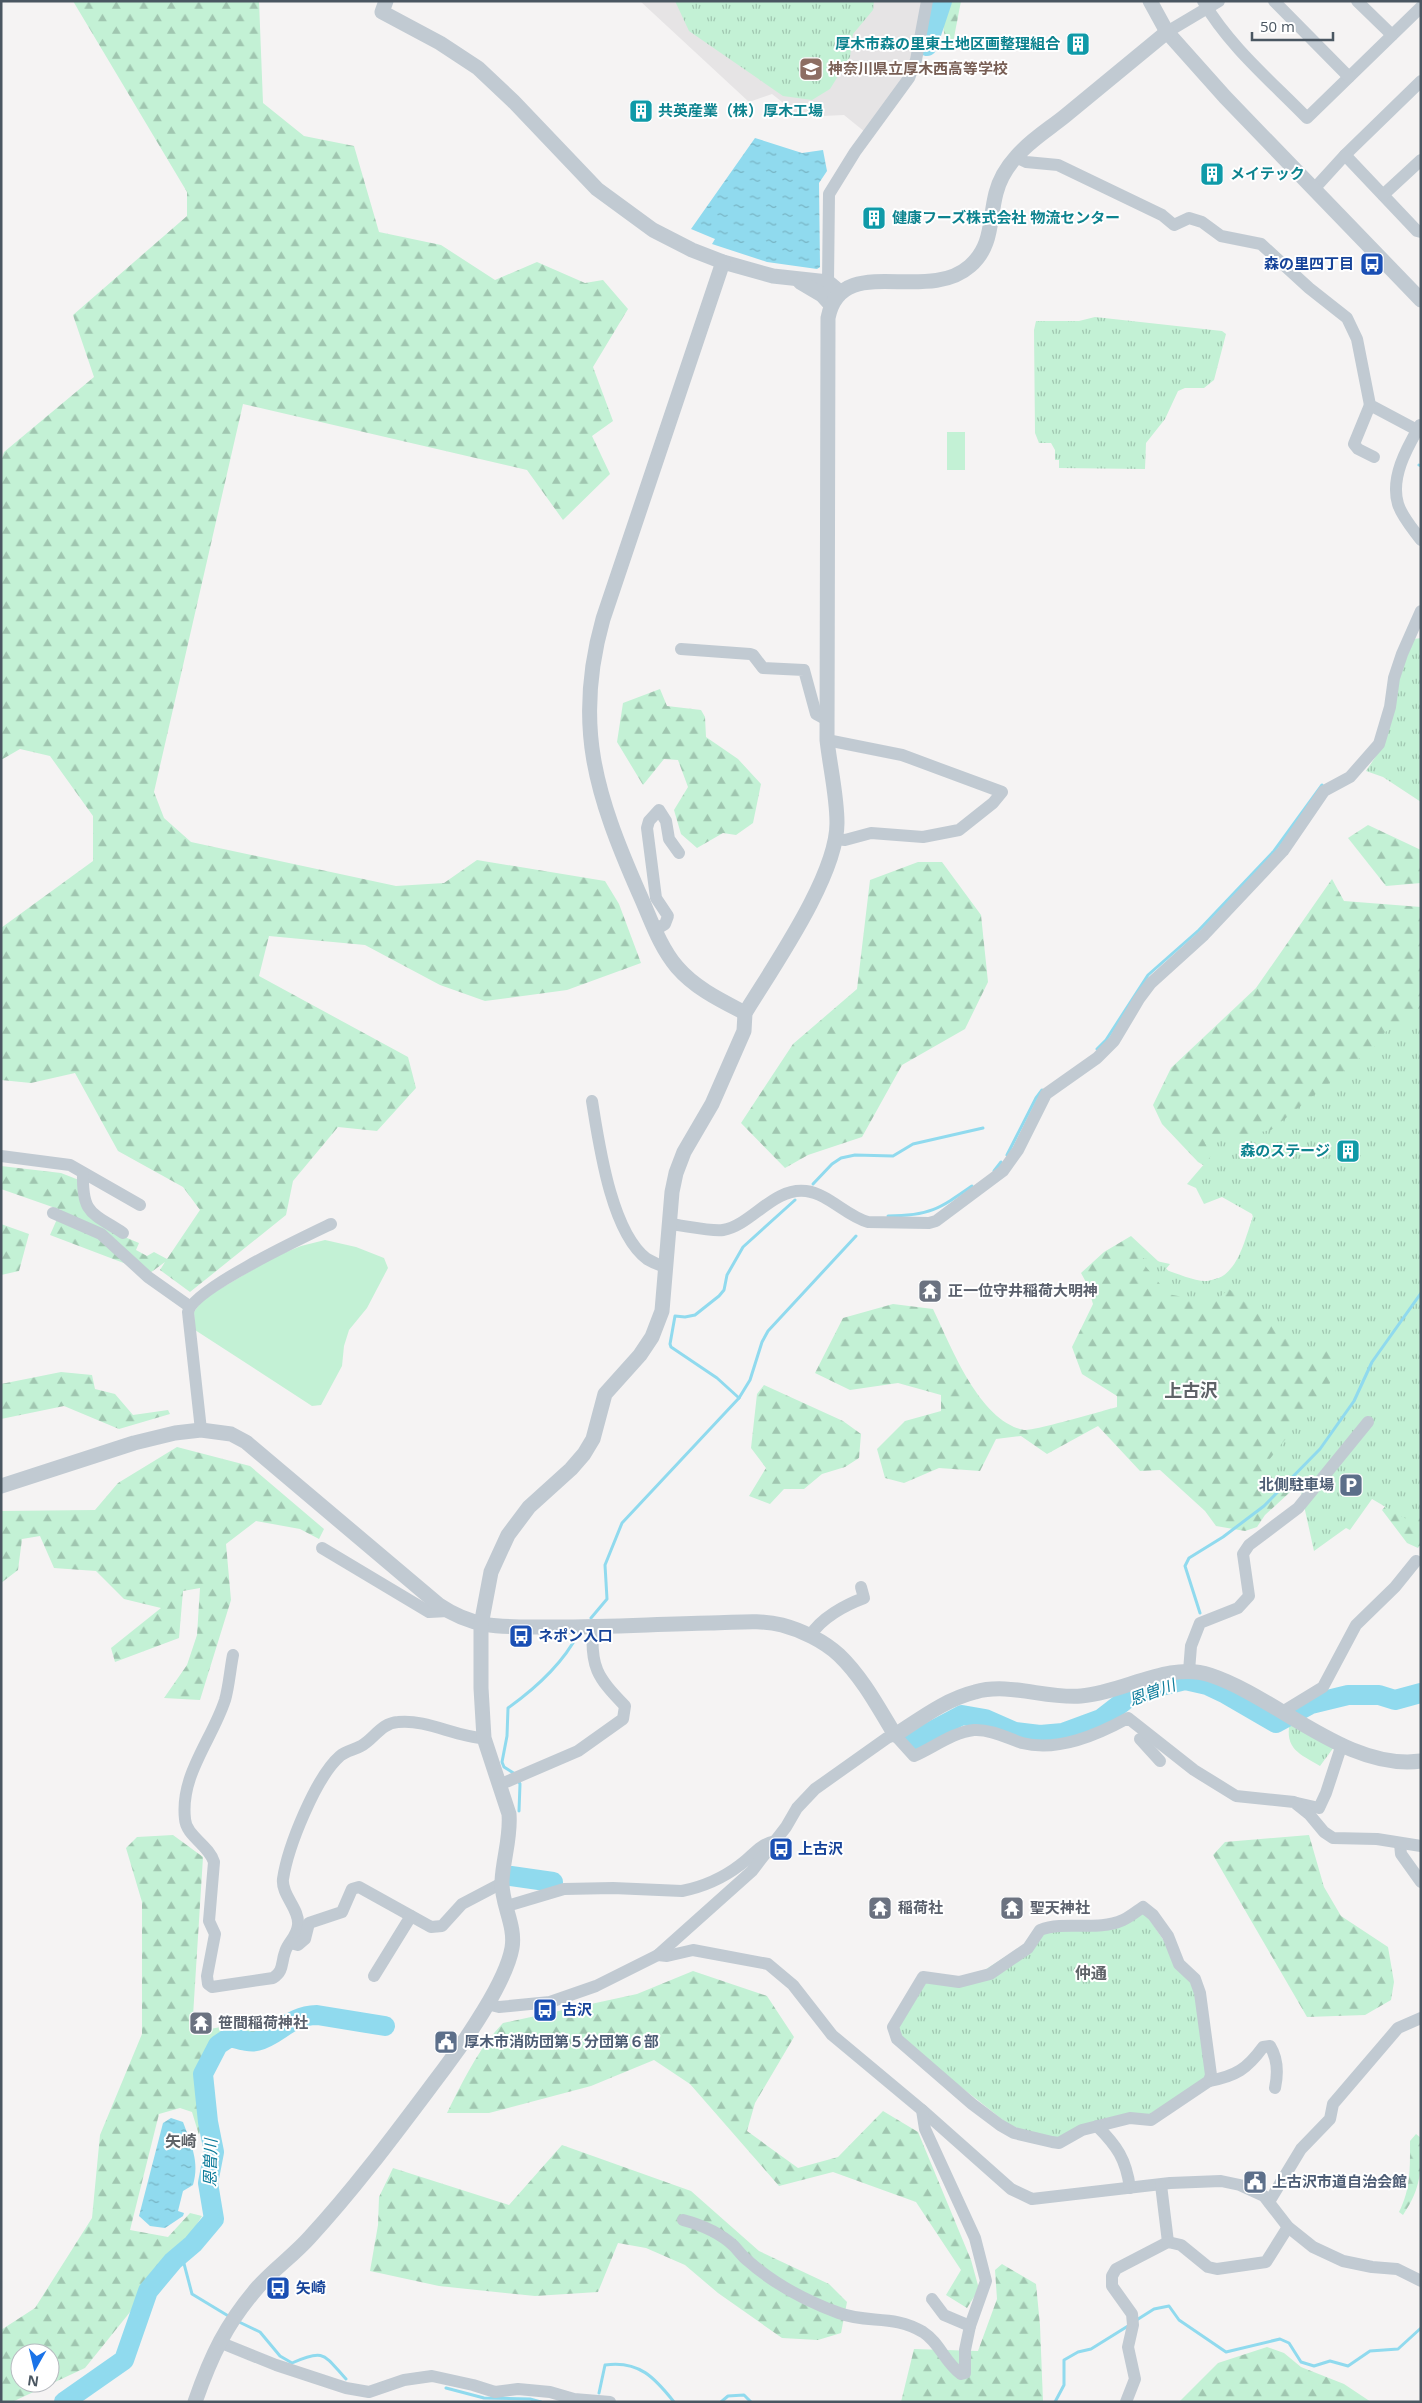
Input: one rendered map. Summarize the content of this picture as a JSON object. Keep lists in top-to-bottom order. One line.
{"districts":["上古沢","仲通","矢崎"],"water":["恩曽川"],"places":{"building":["厚木市森の里東土地区画整理組合","共英産業（株）厚木工場","メイテック","健康フーズ株式会社 物流センター","森のステージ"],"school or university":["神奈川県立厚木西高等学校"],"bus stop":["森の里四丁目","ネポン入口","上古沢","古沢","矢崎"],"temple":["正一位守井稲荷大明神","稲荷社","聖天神社","笹間稲荷神社"],"parking":["北側駐車場"],"public building":["厚木市消防団第５分団第６部","上古沢市道自治会館"]},"scale_bar":"50 m","north":"bottom"}
